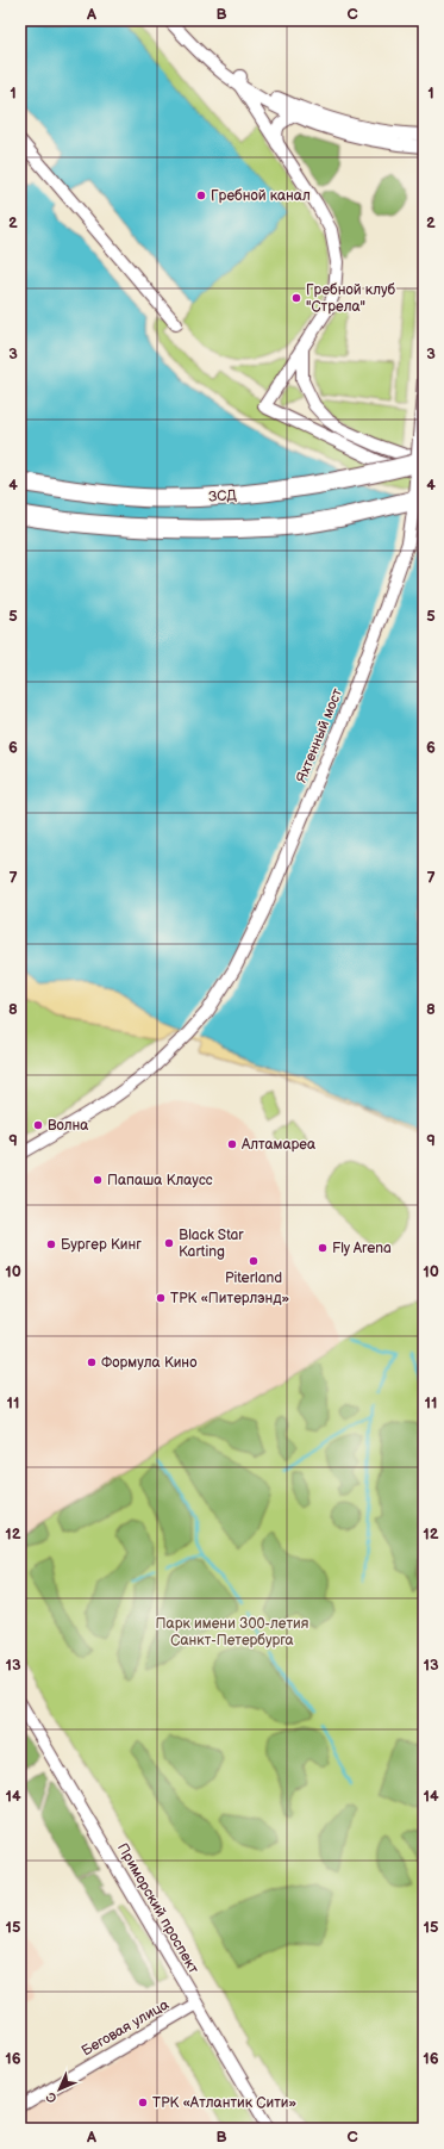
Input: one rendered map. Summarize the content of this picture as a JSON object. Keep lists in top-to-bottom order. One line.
{"streets":{"highway":["ЗСД"],"street":["Яхтенный мост","Приморский проспект","Беговая улица"]},"crossings":[["Приморский проспект","Беговая улица"]],"parks":["Парк имени 300-летия Санкт-Петербурга"],"places":["Гребной канал","Гребной клуб \"Стрела\"","Волна","Алтамареа","Папаша Клаусс","Black Star Karting","Бургер Кинг","Fly Arena","Piterland","ТРК «Питерлэнд»","Формула Кино","ТРК «Атлантик Сити»"],"north":"bottom left","grid":{"columns":["A","B","C"],"rows":["1","2","3","4","5","6","7","8","9","10","11","12","13","14","15","16"]}}
